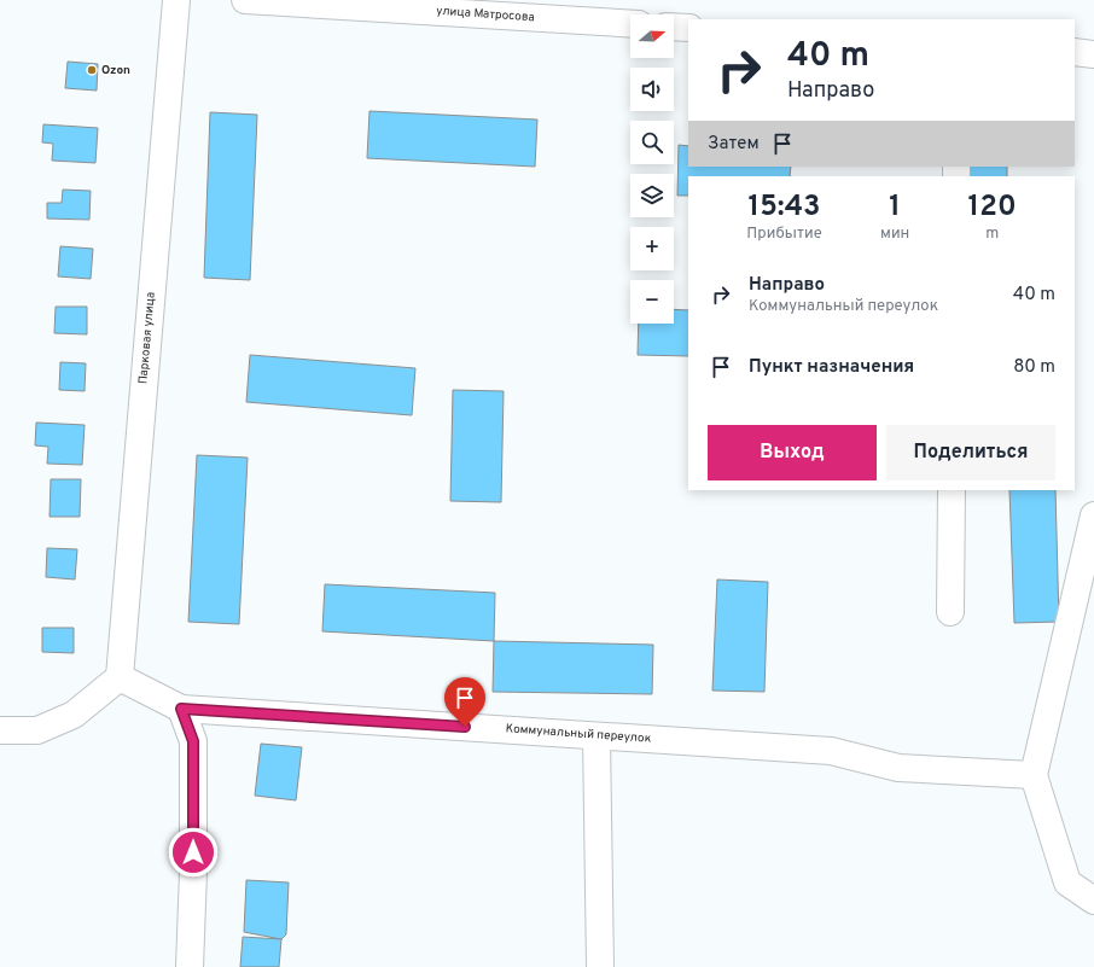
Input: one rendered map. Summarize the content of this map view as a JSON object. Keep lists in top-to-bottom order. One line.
{"streets":{"street":["улица Матросова","Парковая улица","Коммунальный переулок"]},"crossings":[["Парковая улица","Коммунальный переулок"]],"places":["Ozon"],"north":"right","page":{"map_buttons":["+","−"],"turn":["40 m","Направо"],"then":"Затем","eta":["15:43","Прибытие","1","мин","120","m"],"list":[{"name":"Направо","note":"Коммунальный переулок","value":"40 m"},{"name":"Пункт назначения","value":"80 m"}],"buttons":["Выход","Поделиться"]}}
